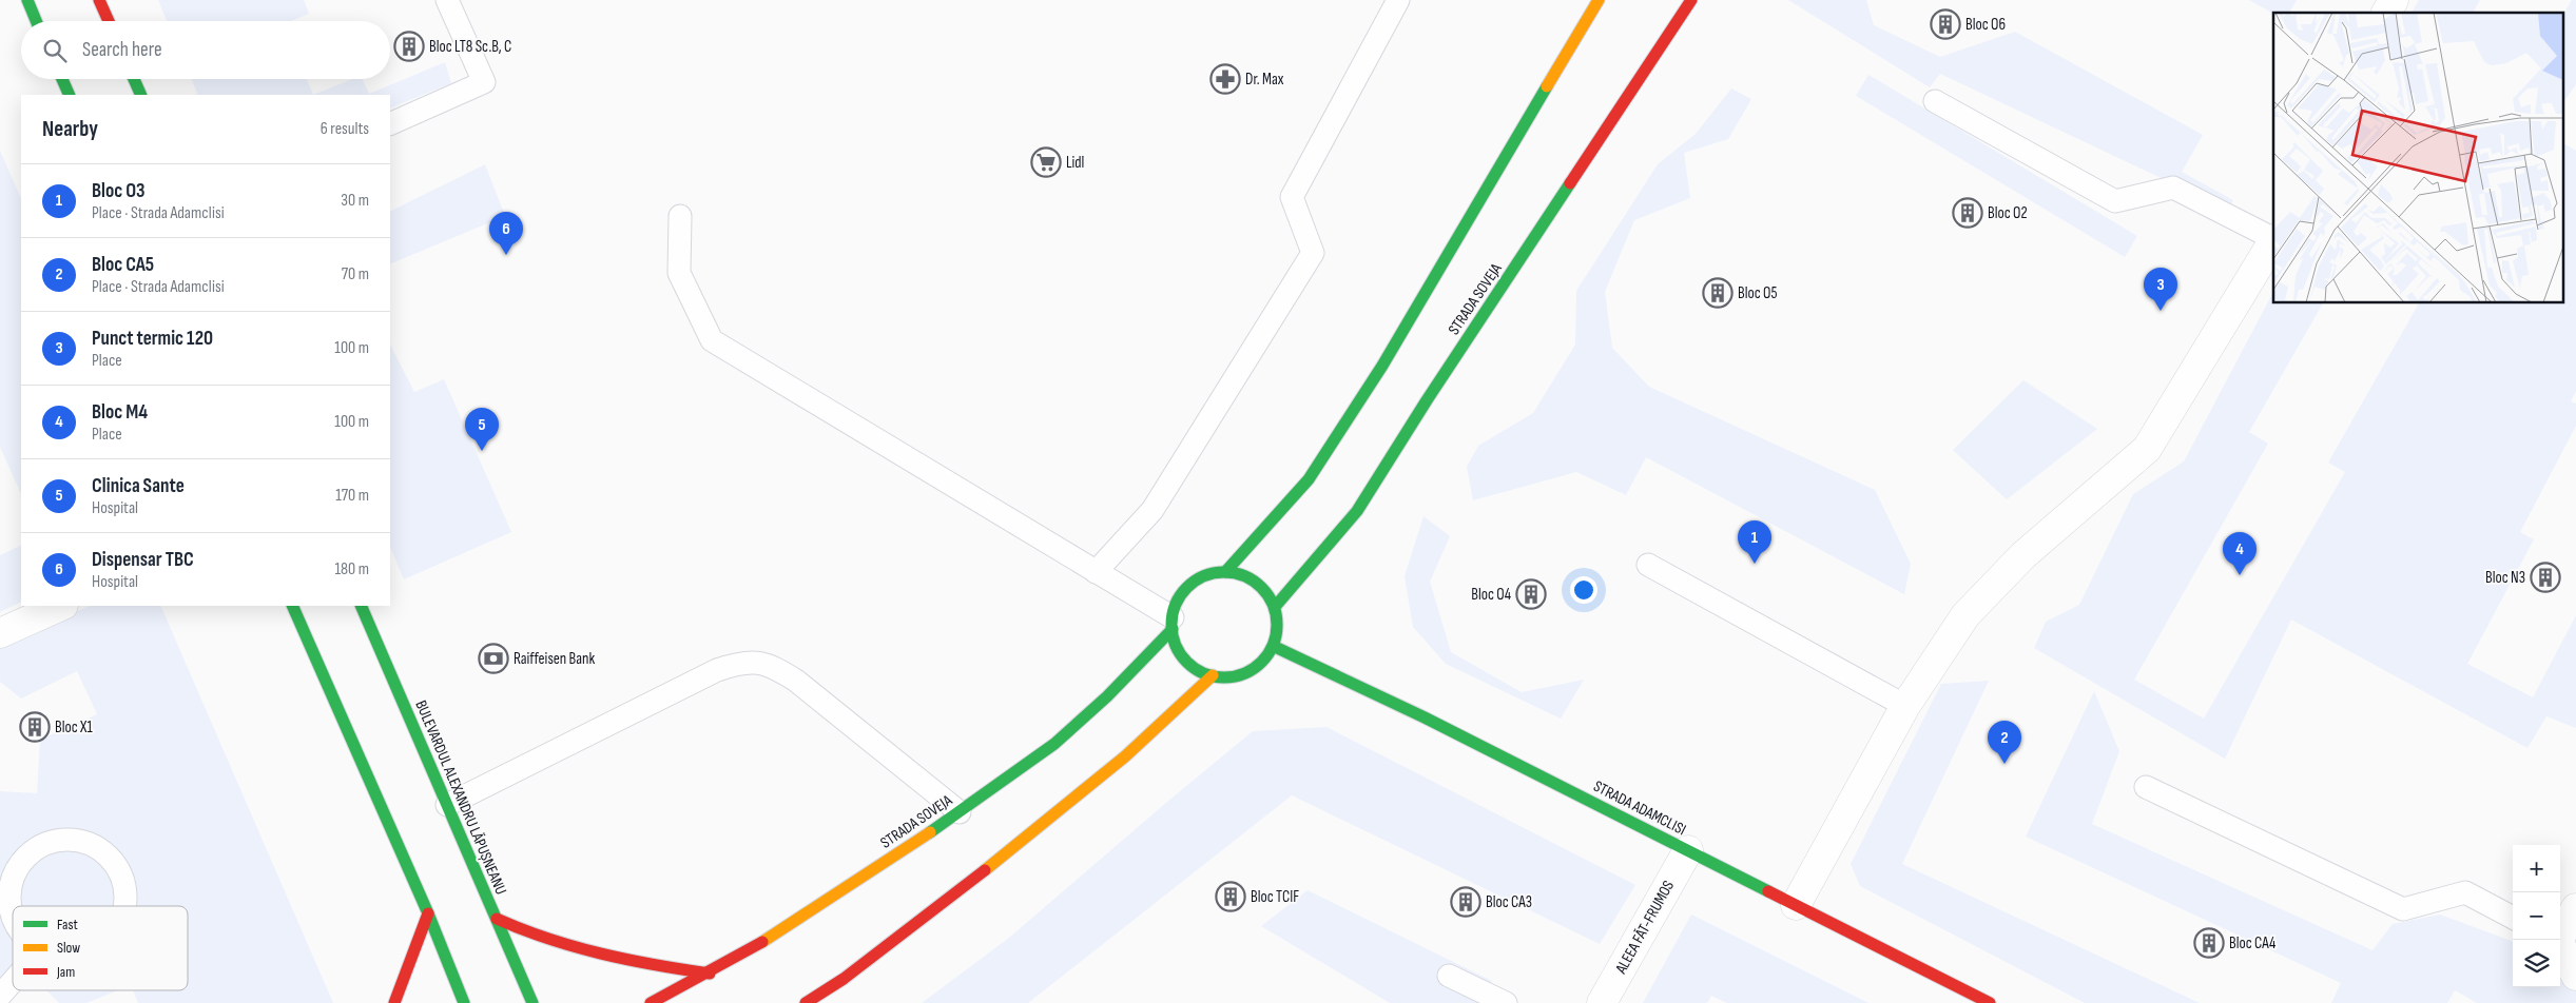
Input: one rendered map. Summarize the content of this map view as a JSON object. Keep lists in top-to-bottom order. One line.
{"streets":{"main road":["STRADA SOVEJA","BULEVARDUL ALEXANDRU LĂPUȘNEANU","STRADA ADAMCLISI"],"street":["ALEEA FĂT-FRUMOS"]},"crossings":[["STRADA SOVEJA","STRADA ADAMCLISI"],["STRADA ADAMCLISI","ALEEA FĂT-FRUMOS"]],"places":{"building":["Bloc O6","Bloc LT8 Sc.B, C","Bloc O2","Bloc O5","Bloc N3","Bloc O4","Bloc X1","Bloc TCIF","Bloc CA3","Bloc CA4"],"pharmacy":["Dr. Max"],"supermarket":["Lidl"],"bank":["Raiffeisen Bank"]},"legend":["Fast","Slow","Jam"],"page":{"search":"Search here","heading":["Nearby","6 results"],"list":[{"mark":"1","name":"Bloc O3","note":"Place · Strada Adamclisi","value":"30 m"},{"mark":"2","name":"Bloc CA5","note":"Place · Strada Adamclisi","value":"70 m"},{"mark":"3","name":"Punct termic 120","note":"Place","value":"100 m"},{"mark":"4","name":"Bloc M4","note":"Place","value":"100 m"},{"mark":"5","name":"Clinica Sante","note":"Hospital","value":"170 m"},{"mark":"6","name":"Dispensar TBC","note":"Hospital","value":"180 m"}],"pins":["6","3","5","1","4","2"],"map_buttons":["+","−"]}}
